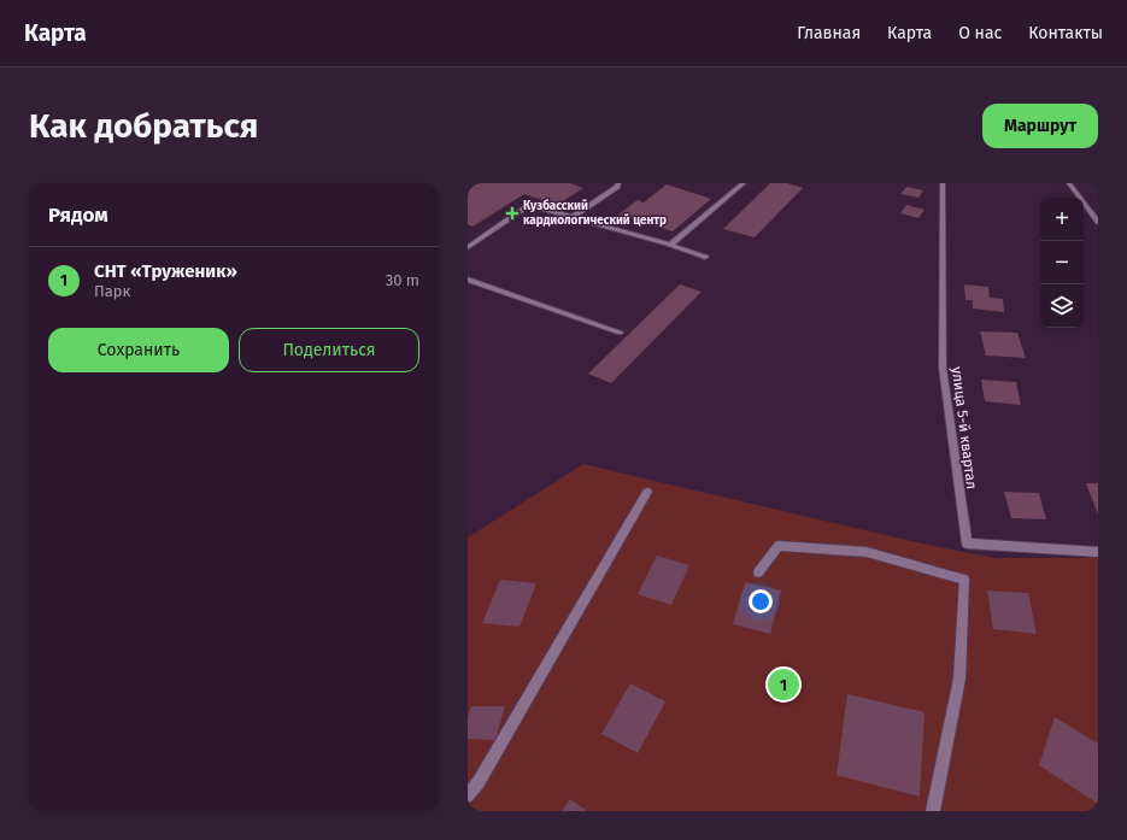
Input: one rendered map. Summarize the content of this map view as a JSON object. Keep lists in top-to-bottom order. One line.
{"streets":{"street":["улица 5-й квартал"]},"places":{"health":["Кузбасский кардиологический центр"]},"page":{"header":"Карта","nav":["Главная","Карта","О нас","Контакты"],"buttons":["Маршрут",["Сохранить","Поделиться"]],"title":"Как добраться","heading":"Рядом","map_buttons":["+","−"],"list":[{"mark":"1","name":"СНТ «Труженик»","note":"Парк","value":"30 m"}],"pins":"1"}}
